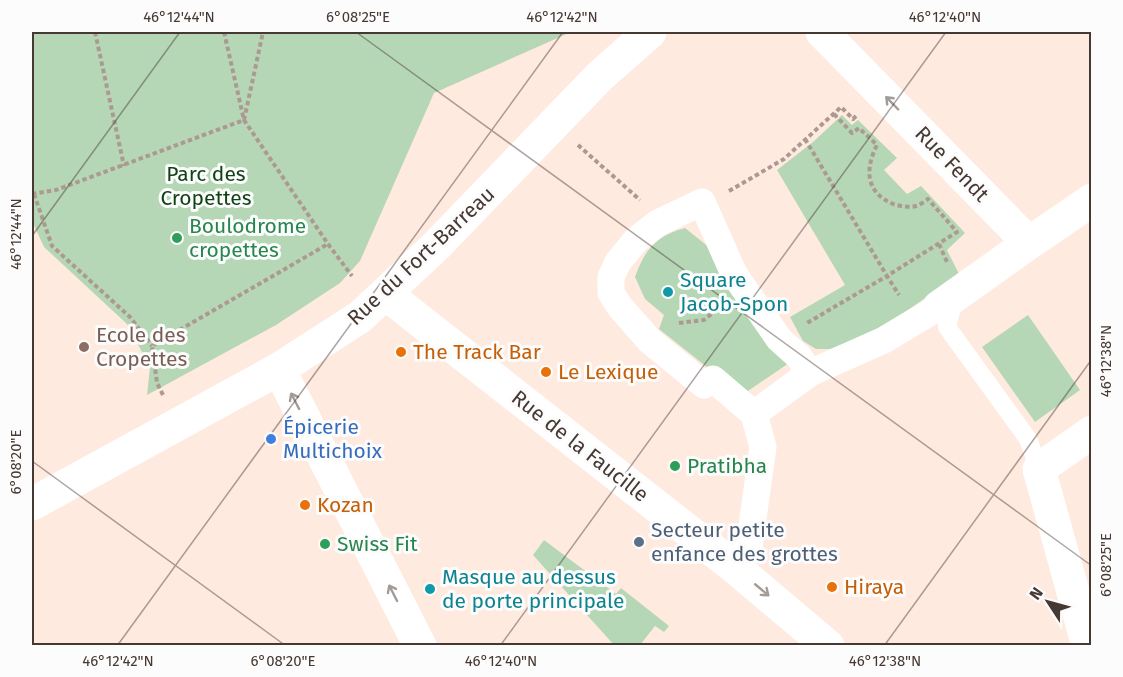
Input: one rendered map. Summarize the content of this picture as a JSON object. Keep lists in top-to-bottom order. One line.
{"streets":{"street":["Rue Fendt","Rue du Fort-Barreau","Rue de la Faucille"]},"crossings":[["Rue du Fort-Barreau","Rue de la Faucille"]],"parks":["Parc des Cropettes"],"places":["Boulodrome cropettes","Square Jacob-Spon","Ecole des Cropettes","The Track Bar","Le Lexique","Épicerie Multichoix","Pratibha","Kozan","Secteur petite enfance des grottes","Swiss Fit","Hiraya","Masque au dessus de porte principale"],"north":"top left","coordinates":["46°12'44\"N","6°08'25\"E","46°12'42\"N","46°12'40\"N","46°12'38\"N","6°08'20\"E"]}
